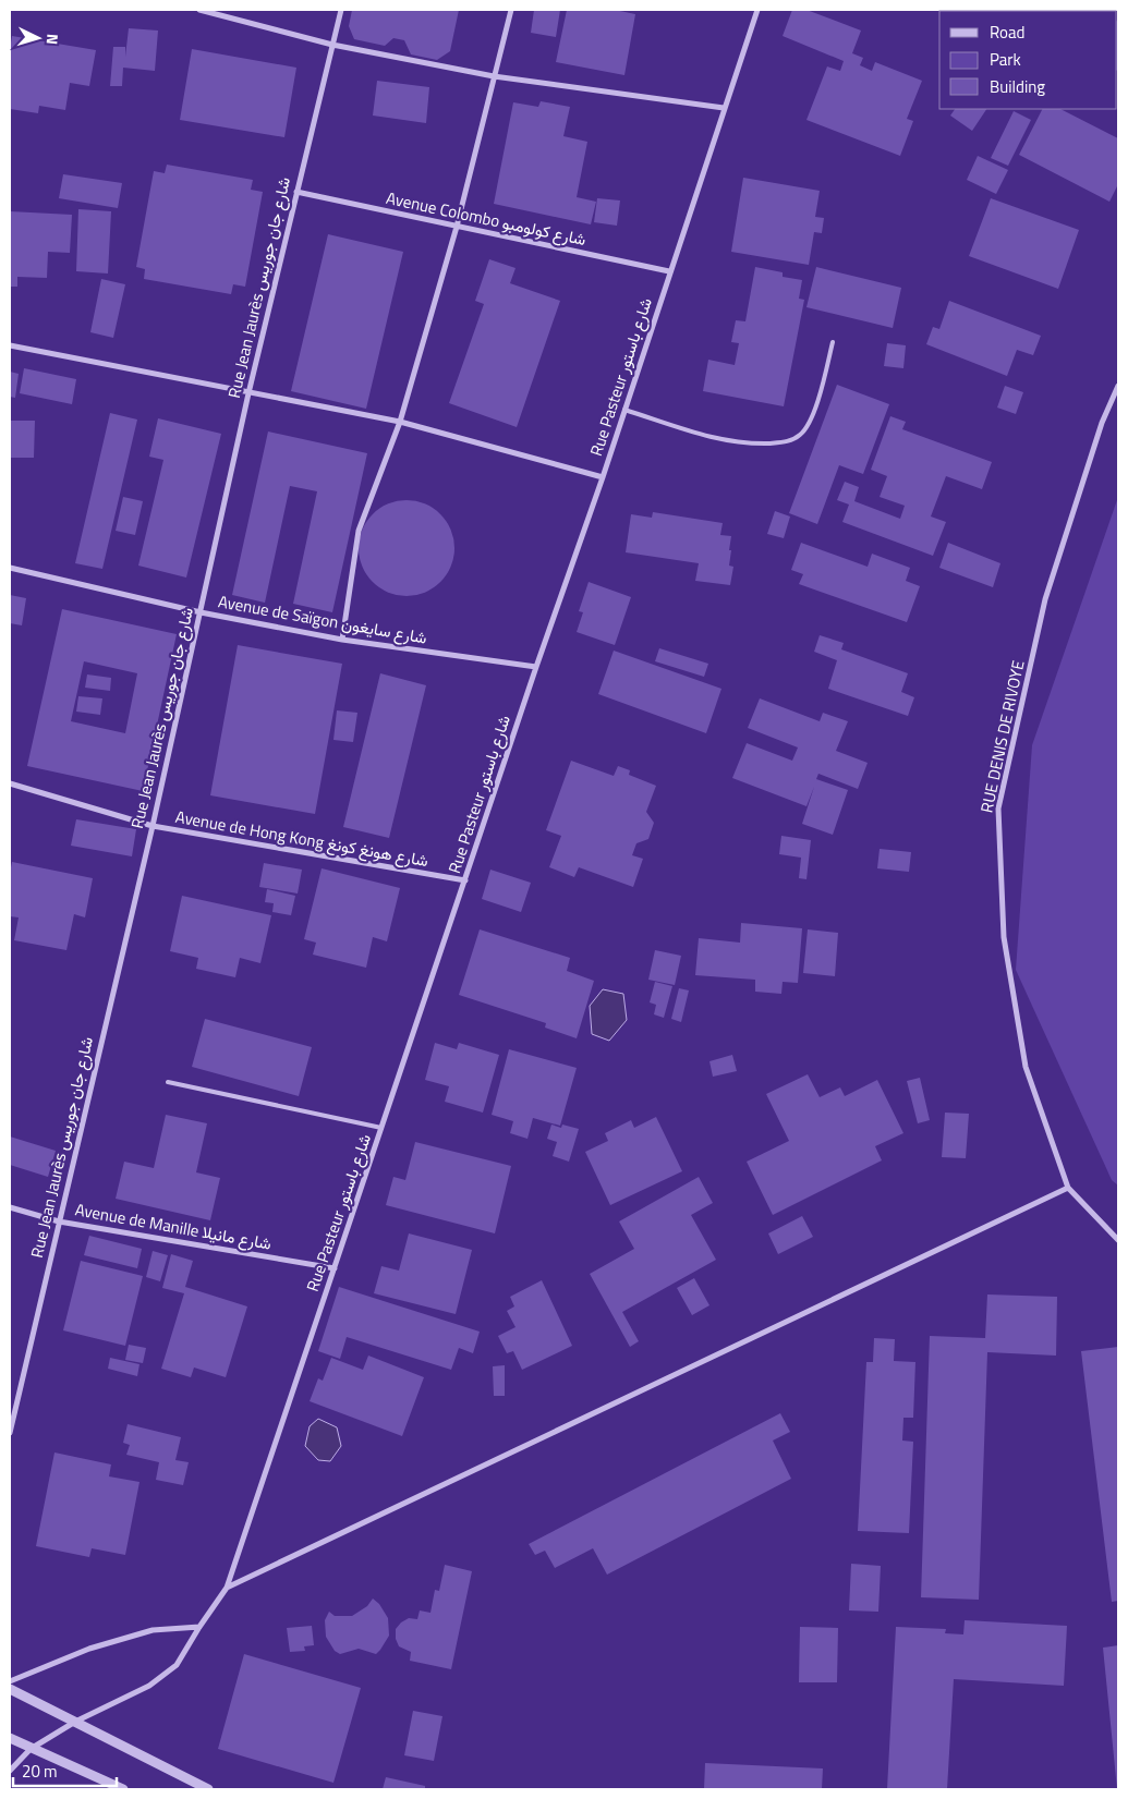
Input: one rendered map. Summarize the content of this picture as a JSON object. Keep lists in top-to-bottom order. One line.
{"streets":{"street":["Avenue Colombo شارع كولومبو","Rue Jean Jaurès شارع جان جوريس","Rue Pasteur شارع باستور","Avenue de Saïgon شارع سايغون","RUE DENIS DE RIVOYE","Avenue de Hong Kong شارع هونغ كونغ","Avenue de Manille شارع مانيلا"]},"crossings":[["Avenue Colombo شارع كولومبو","Rue Jean Jaurès شارع جان جوريس"],["Avenue Colombo شارع كولومبو","Rue Pasteur شارع باستور"],["Rue Jean Jaurès شارع جان جوريس","Avenue de Saïgon شارع سايغون"],["Rue Jean Jaurès شارع جان جوريس","Avenue de Hong Kong شارع هونغ كونغ"],["Rue Jean Jaurès شارع جان جوريس","Avenue de Manille شارع مانيلا"],["Rue Pasteur شارع باستور","Avenue de Saïgon شارع سايغون"],["Rue Pasteur شارع باستور","Avenue de Hong Kong شارع هونغ كونغ"],["Rue Pasteur شارع باستور","Avenue de Manille شارع مانيلا"]],"legend":["Road","Park","Building"],"scale_bar":"20 m","north":"right"}
